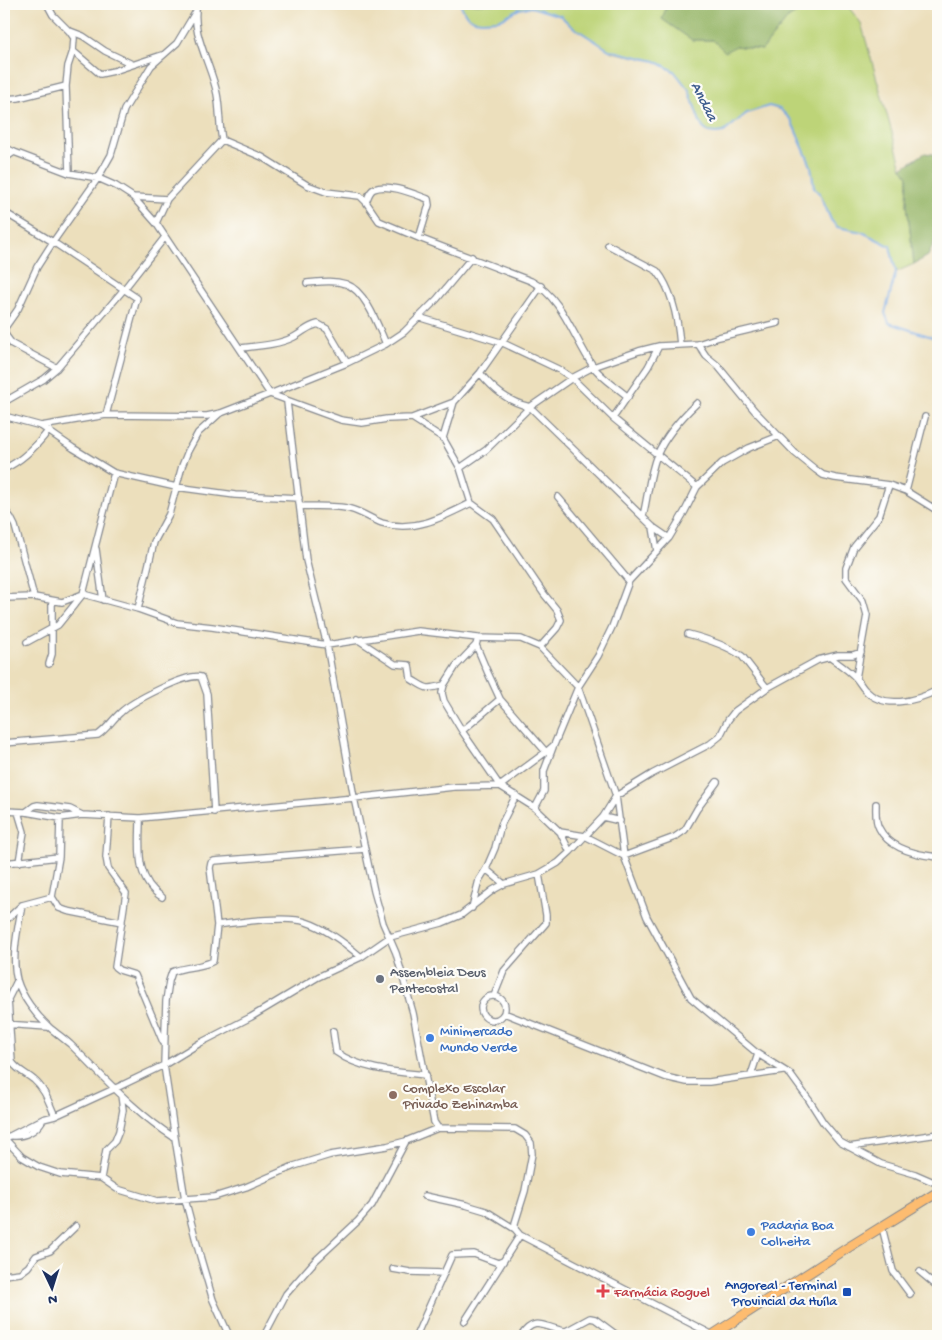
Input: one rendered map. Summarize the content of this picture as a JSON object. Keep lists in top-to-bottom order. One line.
{"water":["Andaa"],"places":{"other":["Assembleia Deus Pentecostal","Minimercado Mundo Verde","Complexo Escolar Privado Zehinamba","Padaria Boa Colheita"],"health":["Farmácia Roguel"],"transit":["Angoreal - Terminal Provincial da Huíla"]},"north":"bottom"}
